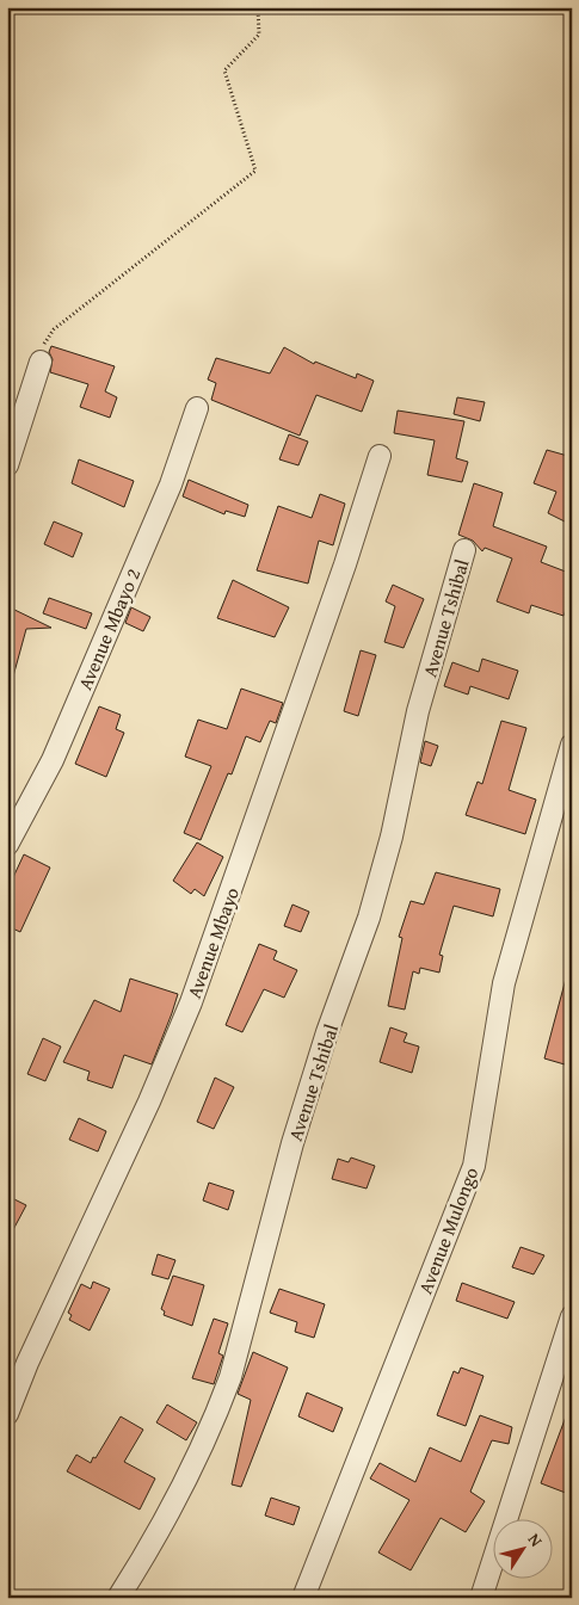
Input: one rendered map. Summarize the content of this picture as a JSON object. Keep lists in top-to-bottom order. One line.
{"streets":{"street":["Avenue Tshibal","Avenue Mbayo 2","Avenue Mbayo","Avenue Mulongo"]},"north":"top right"}
